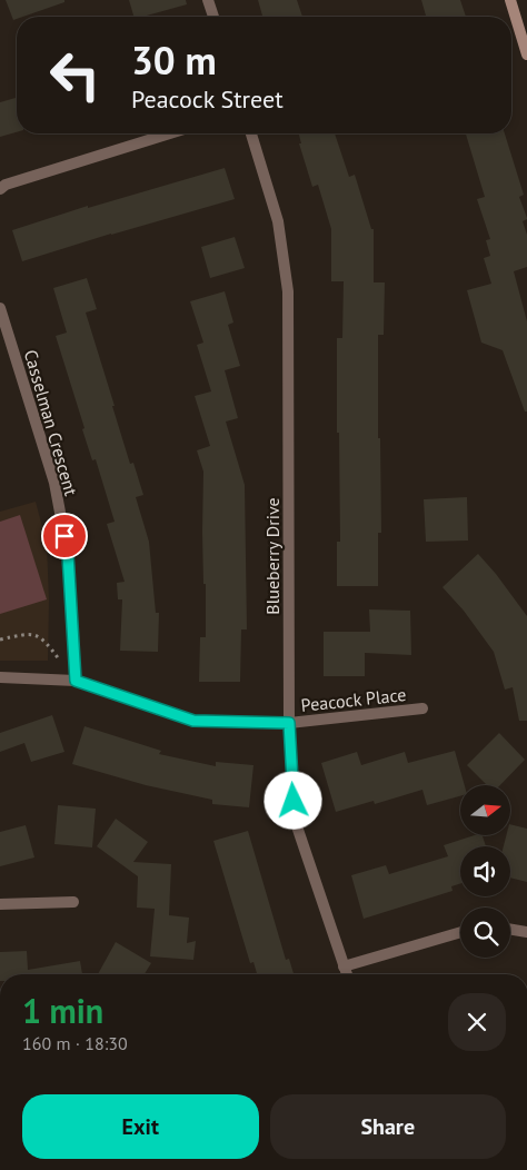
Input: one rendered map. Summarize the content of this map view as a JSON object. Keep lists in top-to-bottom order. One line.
{"streets":{"street":["Casselman Crescent","Blueberry Drive","Peacock Place"]},"crossings":[["Casselman Crescent","Peacock Place"],["Blueberry Drive","Peacock Place"]],"north":"right","page":{"turn":["30 m","Peacock Street"],"heading":["1 min","160 m · 18:30"],"buttons":["Exit","Share"]}}
